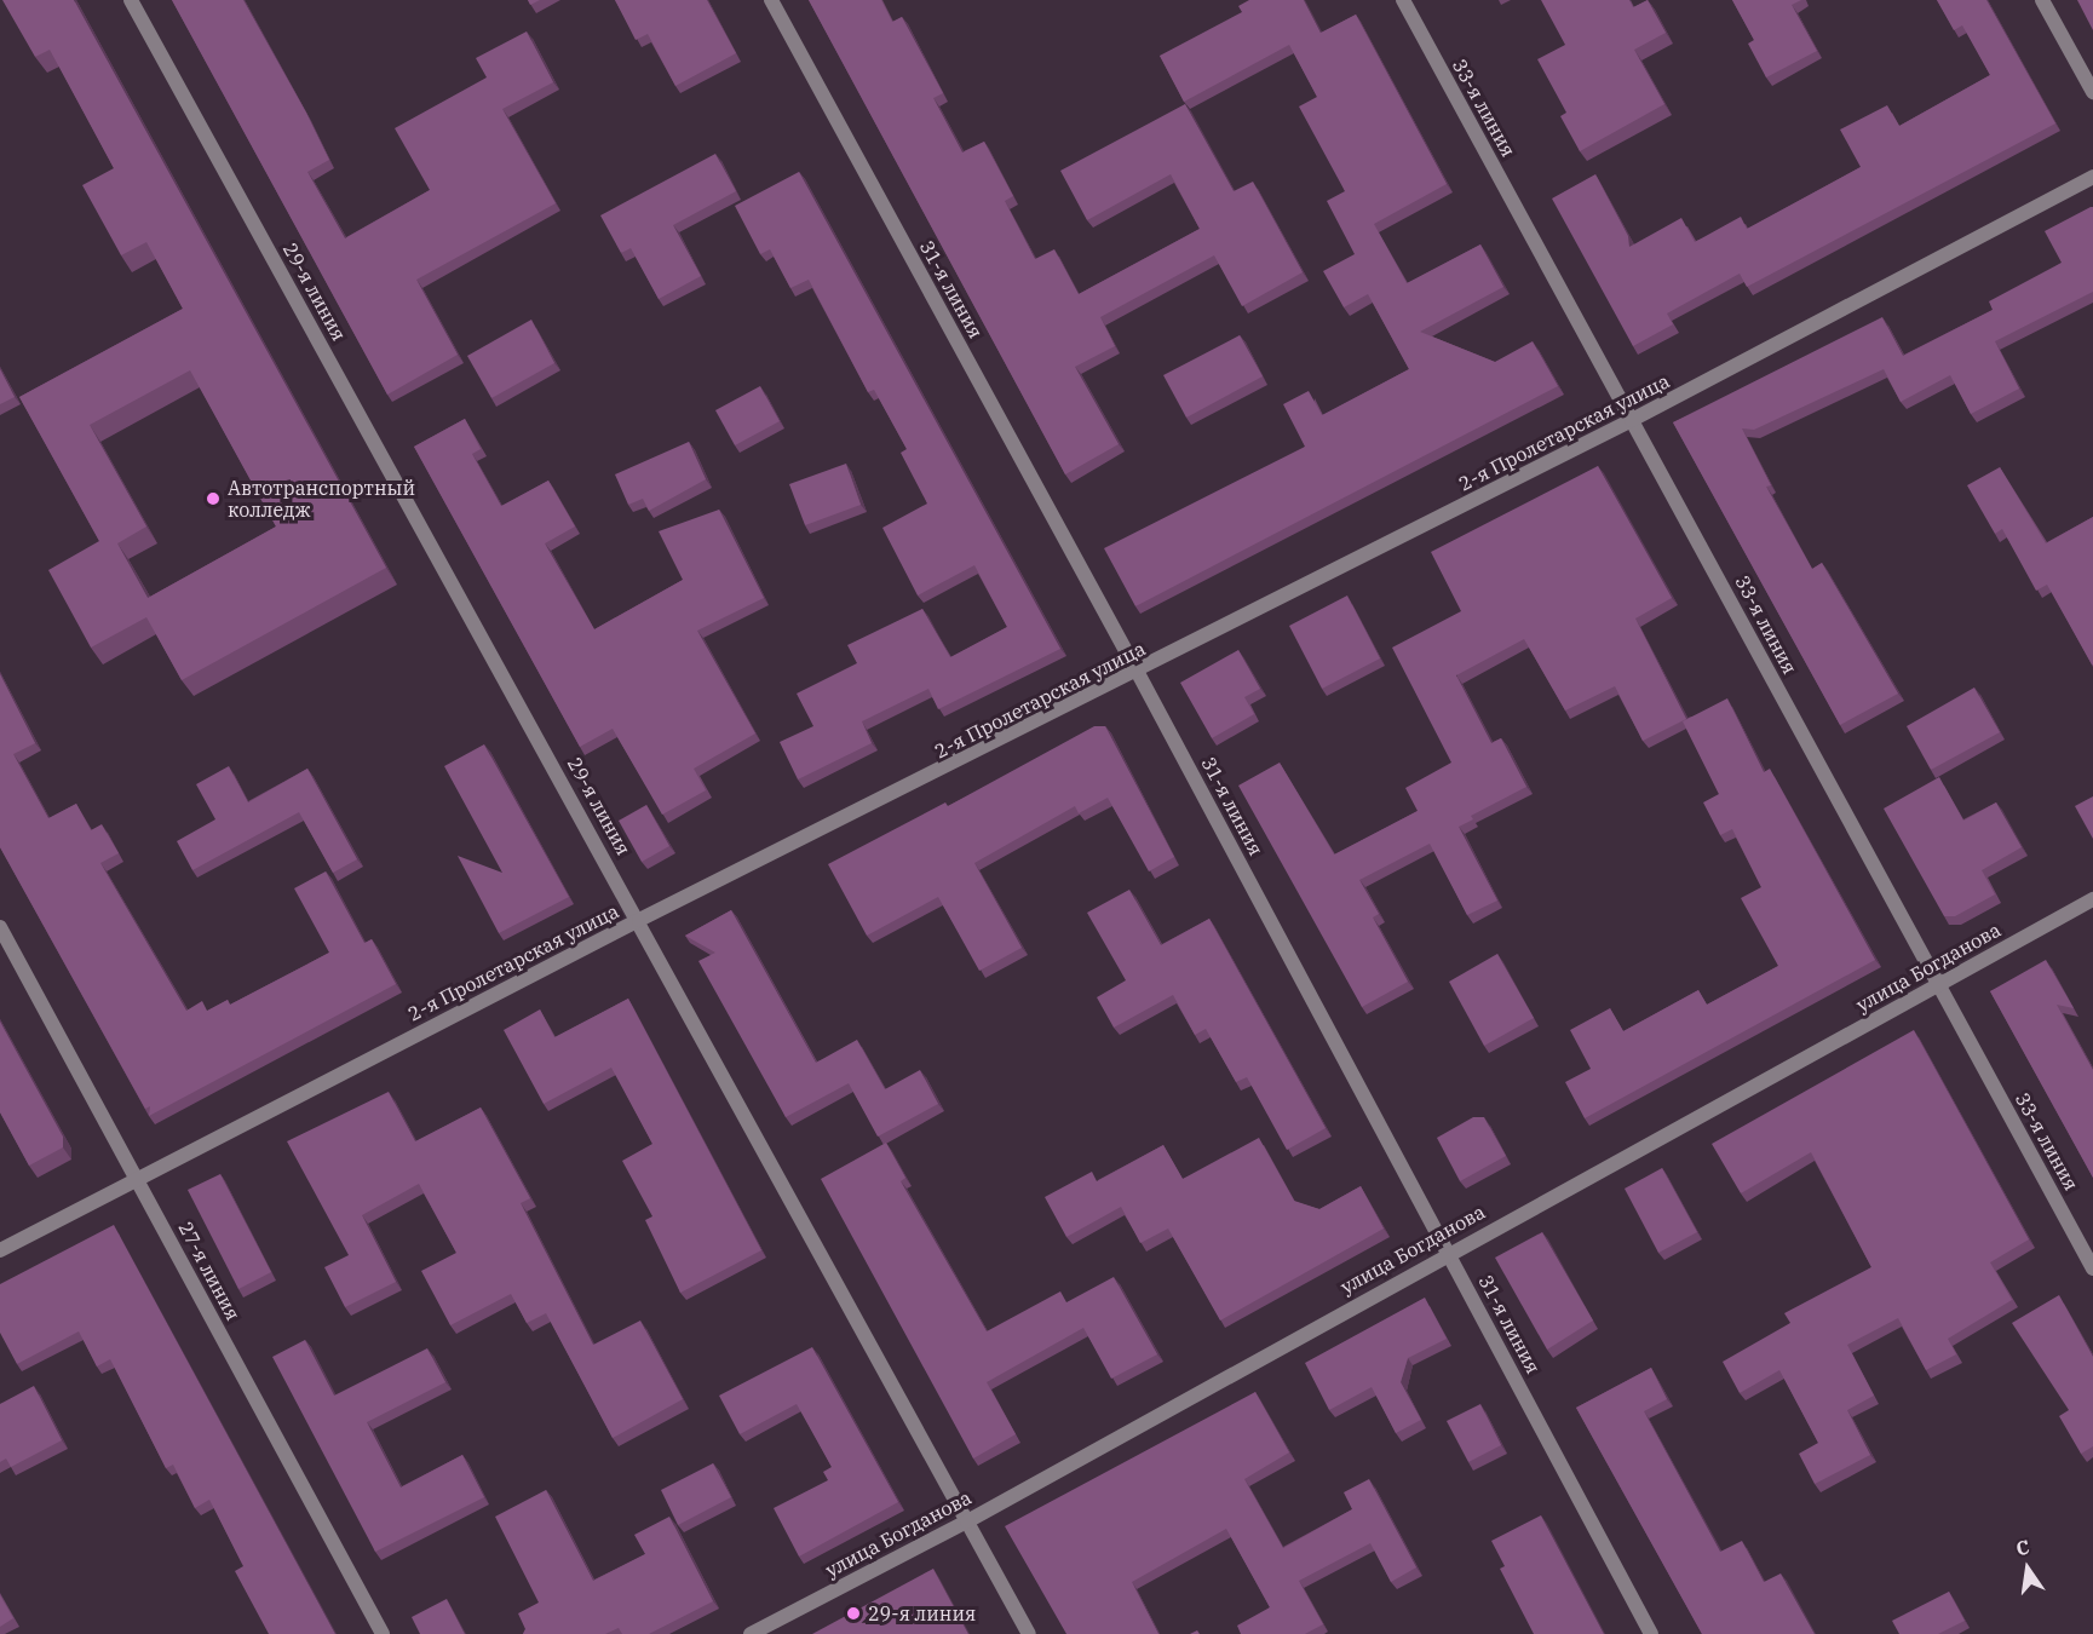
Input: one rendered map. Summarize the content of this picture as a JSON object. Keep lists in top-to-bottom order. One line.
{"streets":{"street":["33-я линия","31-я линия","29-я линия","2-я Пролетарская улица","улица Богданова","27-я линия"]},"crossings":[["33-я линия","2-я Пролетарская улица"],["33-я линия","улица Богданова"],["31-я линия","2-я Пролетарская улица"],["31-я линия","улица Богданова"],["29-я линия","2-я Пролетарская улица"],["29-я линия","улица Богданова"],["2-я Пролетарская улица","27-я линия"]],"places":["Автотранспортный колледж","29-я линия"],"north":"top"}
